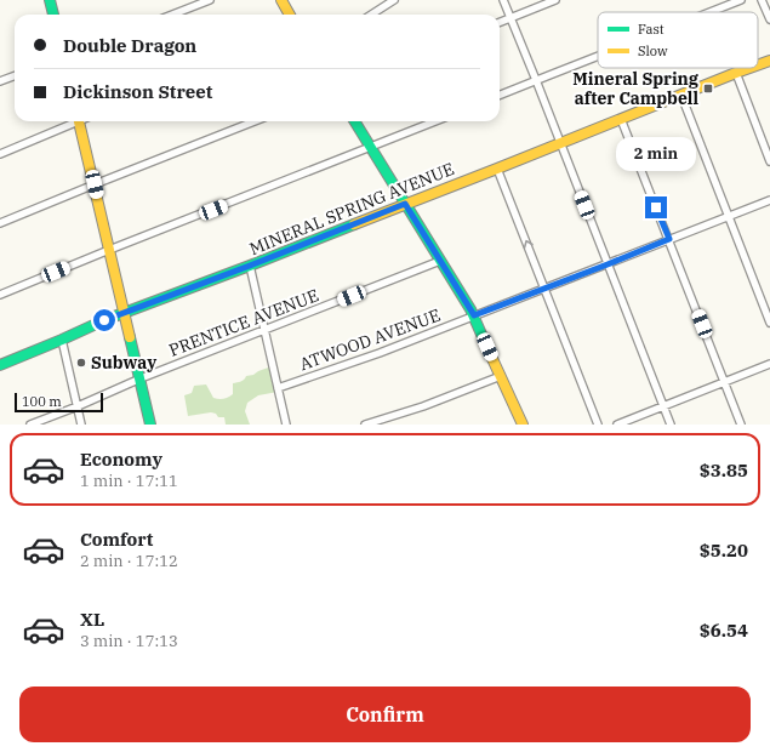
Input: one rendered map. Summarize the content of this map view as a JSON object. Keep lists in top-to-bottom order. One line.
{"streets":{"main road":["MINERAL SPRING AVENUE"],"street":["PRENTICE AVENUE","ATWOOD AVENUE"]},"places":{"transit":["Mineral Spring after Campbell"],"other":["Subway"]},"legend":["Fast","Slow"],"scale_bar":"100 m","page":{"banner":["Double Dragon","Dickinson Street"],"bubble":"2 min","scale":"100 m","list":[{"name":"Economy","note":"1 min · 17:11","value":"$3.85"},{"name":"Comfort","note":"2 min · 17:12","value":"$5.20"},{"name":"XL","note":"3 min · 17:13","value":"$6.54"}],"buttons":"Confirm"}}
